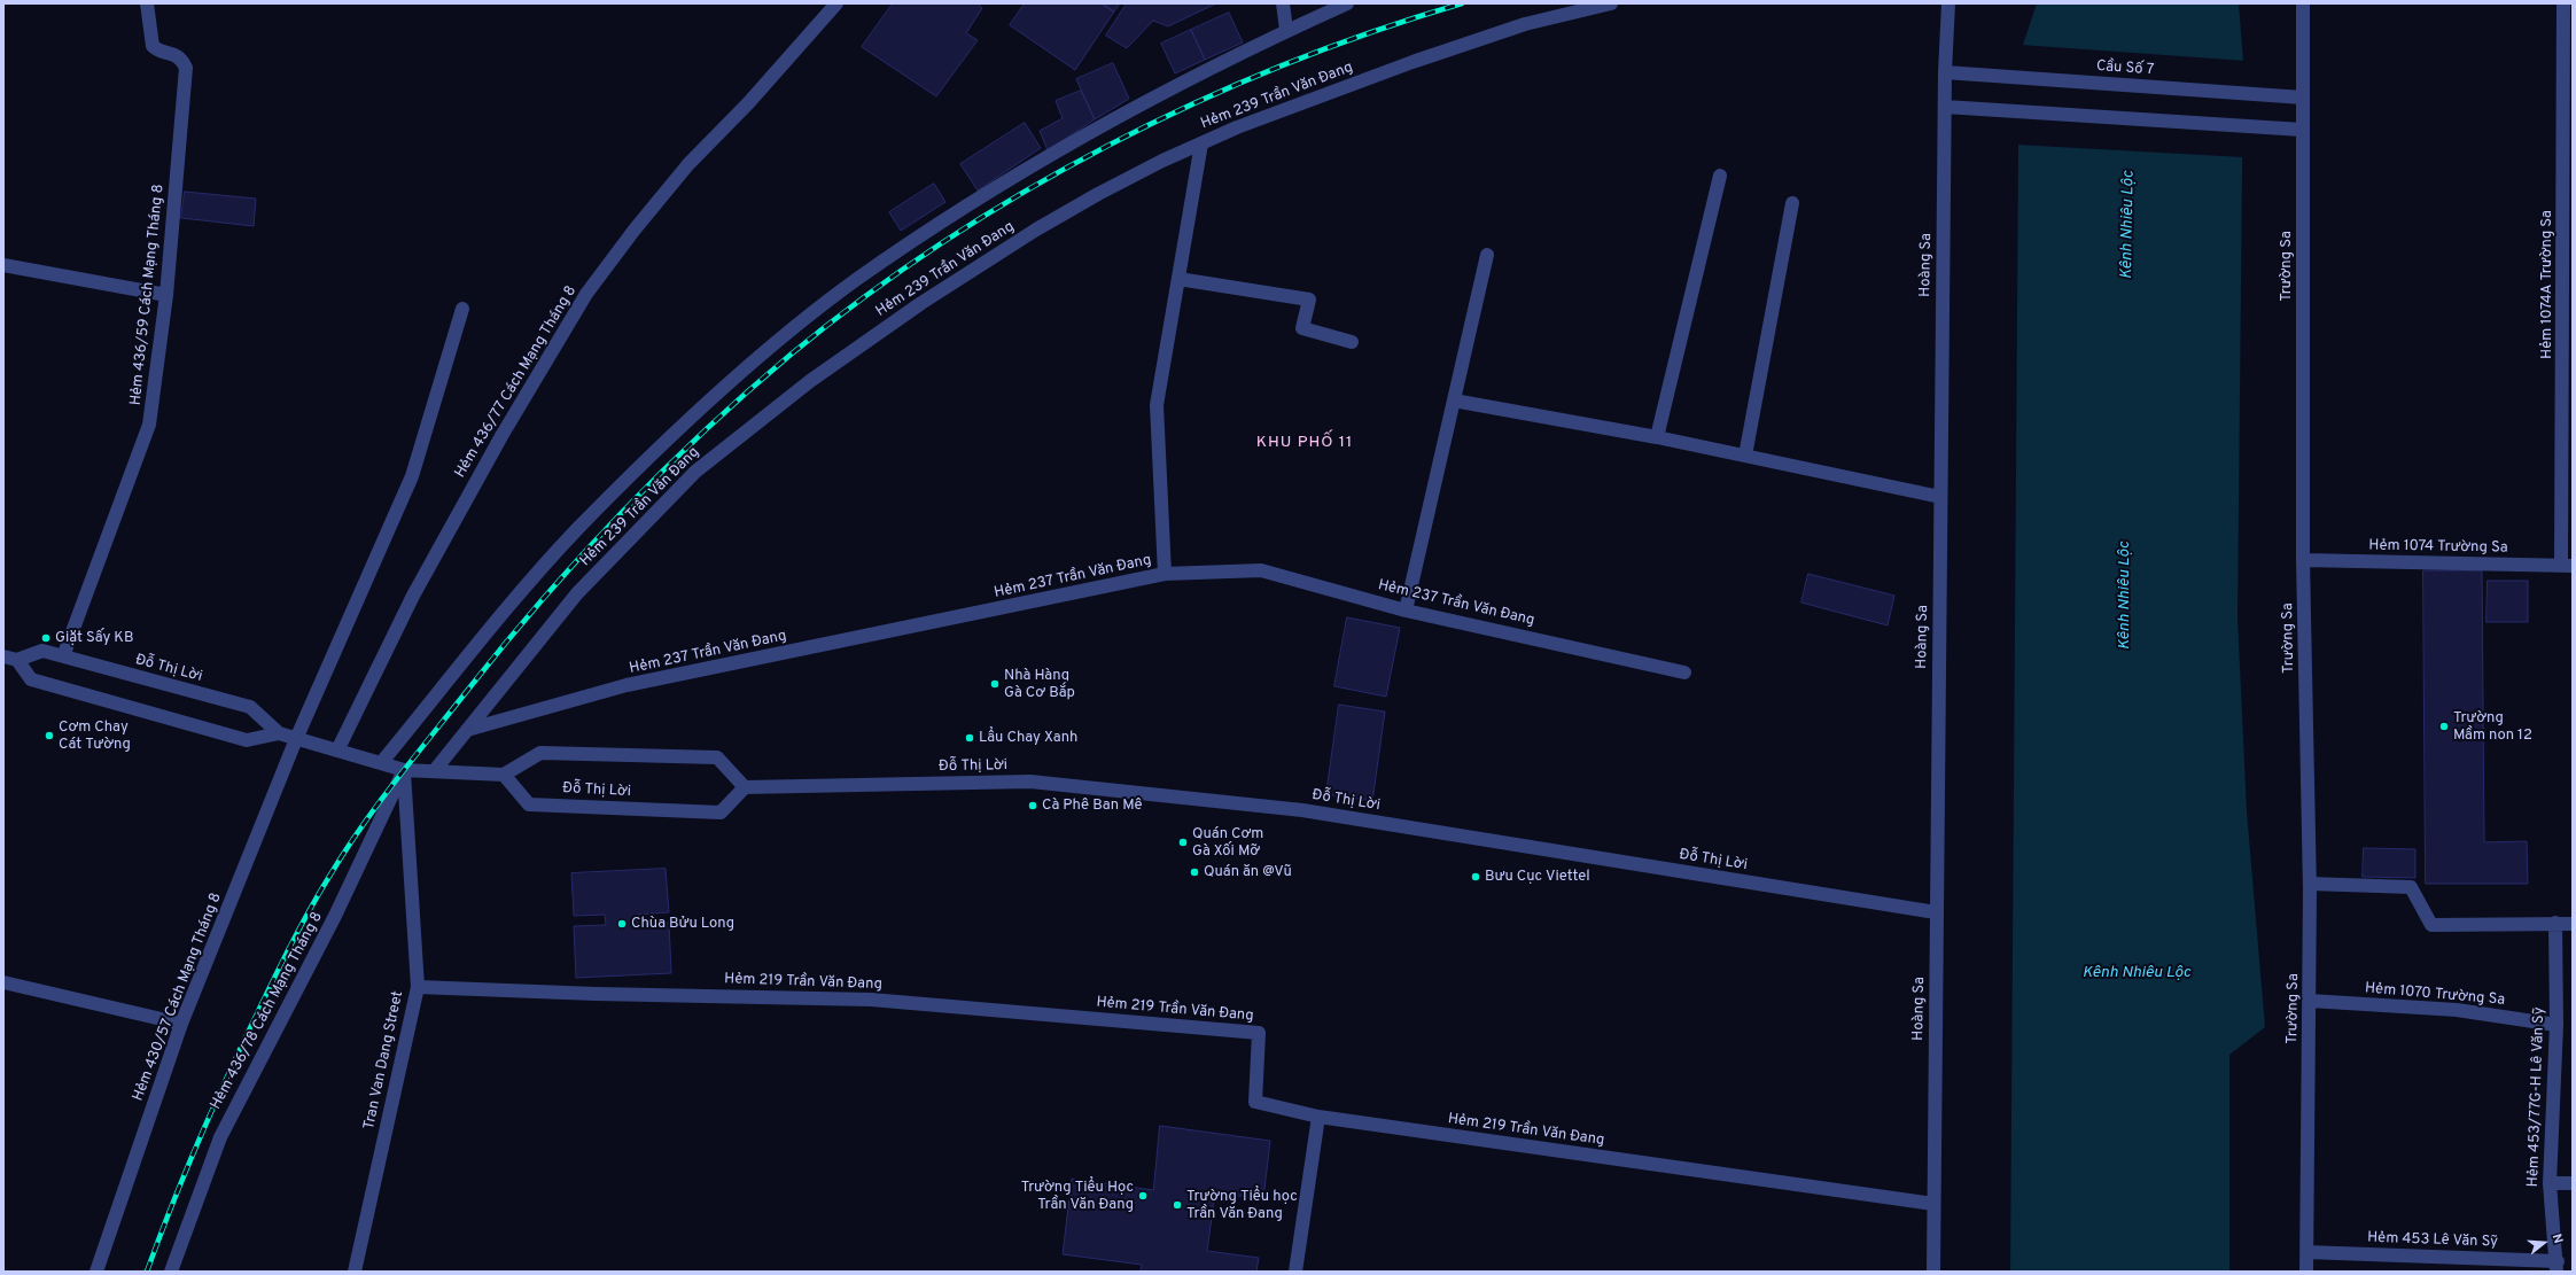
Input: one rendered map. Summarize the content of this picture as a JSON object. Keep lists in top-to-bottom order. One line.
{"streets":{"street":["Cầu Số 7","Hẻm 239 Trần Văn Đang","Hoàng Sa","Trường Sa","Hẻm 1074A Trường Sa","Hẻm 436/59 Cách Mạng Tháng 8","Hẻm 436/77 Cách Mạng Tháng 8","Hẻm 1074 Trường Sa","Hẻm 237 Trần Văn Đang","Đỗ Thị Lời","Hẻm 219 Trần Văn Ðang","Hẻm 1070 Trường Sa","Hẻm 430/57 Cách Mạng Tháng 8","Hẻm 436/78 Cách Mạng Tháng 8","Tran Van Dang Street","Hẻm 453/77G-H Lê Văn Sỹ","Hẻm 453 Lê Văn Sỹ"]},"crossings":[["Cầu Số 7","Hoàng Sa"],["Cầu Số 7","Trường Sa"],["Hẻm 239 Trần Văn Đang","Hẻm 237 Trần Văn Đang"],["Hẻm 239 Trần Văn Đang","Đỗ Thị Lời"],["Hoàng Sa","Đỗ Thị Lời"],["Hoàng Sa","Hẻm 219 Trần Văn Ðang"],["Trường Sa","Hẻm 1074 Trường Sa"],["Trường Sa","Hẻm 1070 Trường Sa"],["Trường Sa","Hẻm 453 Lê Văn Sỹ"],["Hẻm 1074A Trường Sa","Hẻm 1074 Trường Sa"],["Hẻm 436/59 Cách Mạng Tháng 8","Đỗ Thị Lời"],["Hẻm 436/77 Cách Mạng Tháng 8","Đỗ Thị Lời"],["Đỗ Thị Lời","Hẻm 430/57 Cách Mạng Tháng 8"],["Đỗ Thị Lời","Hẻm 436/78 Cách Mạng Tháng 8"],["Đỗ Thị Lời","Tran Van Dang Street"],["Hẻm 219 Trần Văn Ðang","Tran Van Dang Street"],["Hẻm 1070 Trường Sa","Hẻm 453/77G-H Lê Văn Sỹ"],["Hẻm 436/78 Cách Mạng Tháng 8","Tran Van Dang Street"],["Hẻm 453/77G-H Lê Văn Sỹ","Hẻm 453 Lê Văn Sỹ"]],"districts":["KHU PHỐ 11"],"water":["Kênh Nhiêu Lộc"],"places":["Giặt Sấy KB","Nhà Hàng Gà Cơ Bắp","Trường Mầm non 12","Cơm Chay Cát Tường","Lẩu Chay Xanh","Cà Phê Ban Mê","Quán Cơm Gà Xối Mỡ","Quán ăn @Vũ","Bưu Cục Viettel","Chùa Bửu Long","Trường Tiểu Học Trần Văn Đang","Trường Tiểu học Trần Văn Đang"],"north":"right"}
